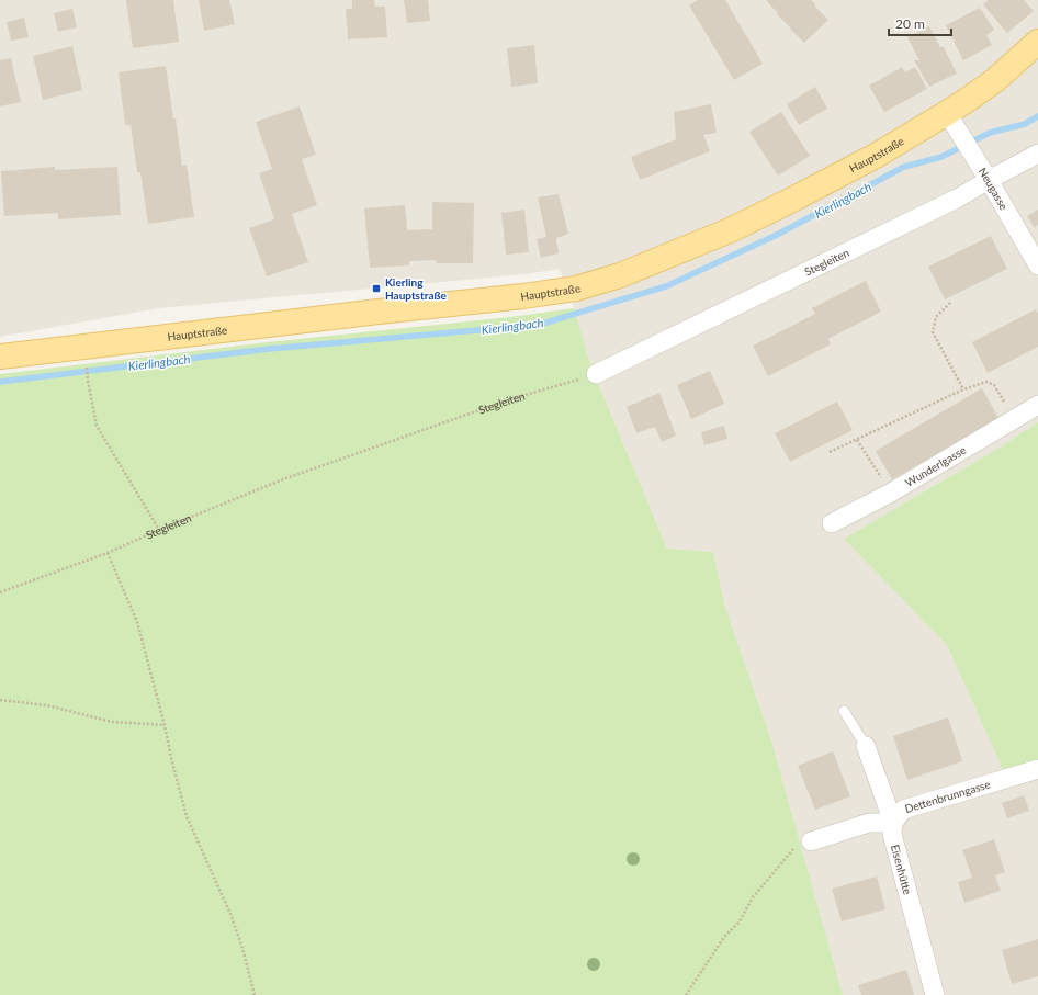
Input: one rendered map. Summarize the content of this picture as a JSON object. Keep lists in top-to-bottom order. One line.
{"streets":{"main road":["Hauptstraße"],"street":["Neugasse","Stegleiten","Wunderlgasse","Dettenbrunngasse","Eisenhütte"]},"crossings":[["Hauptstraße","Neugasse"],["Neugasse","Stegleiten"],["Dettenbrunngasse","Eisenhütte"]],"water":["Kierlingbach"],"places":{"transit":["Kierling Hauptstraße"]},"scale_bar":"20 m"}
